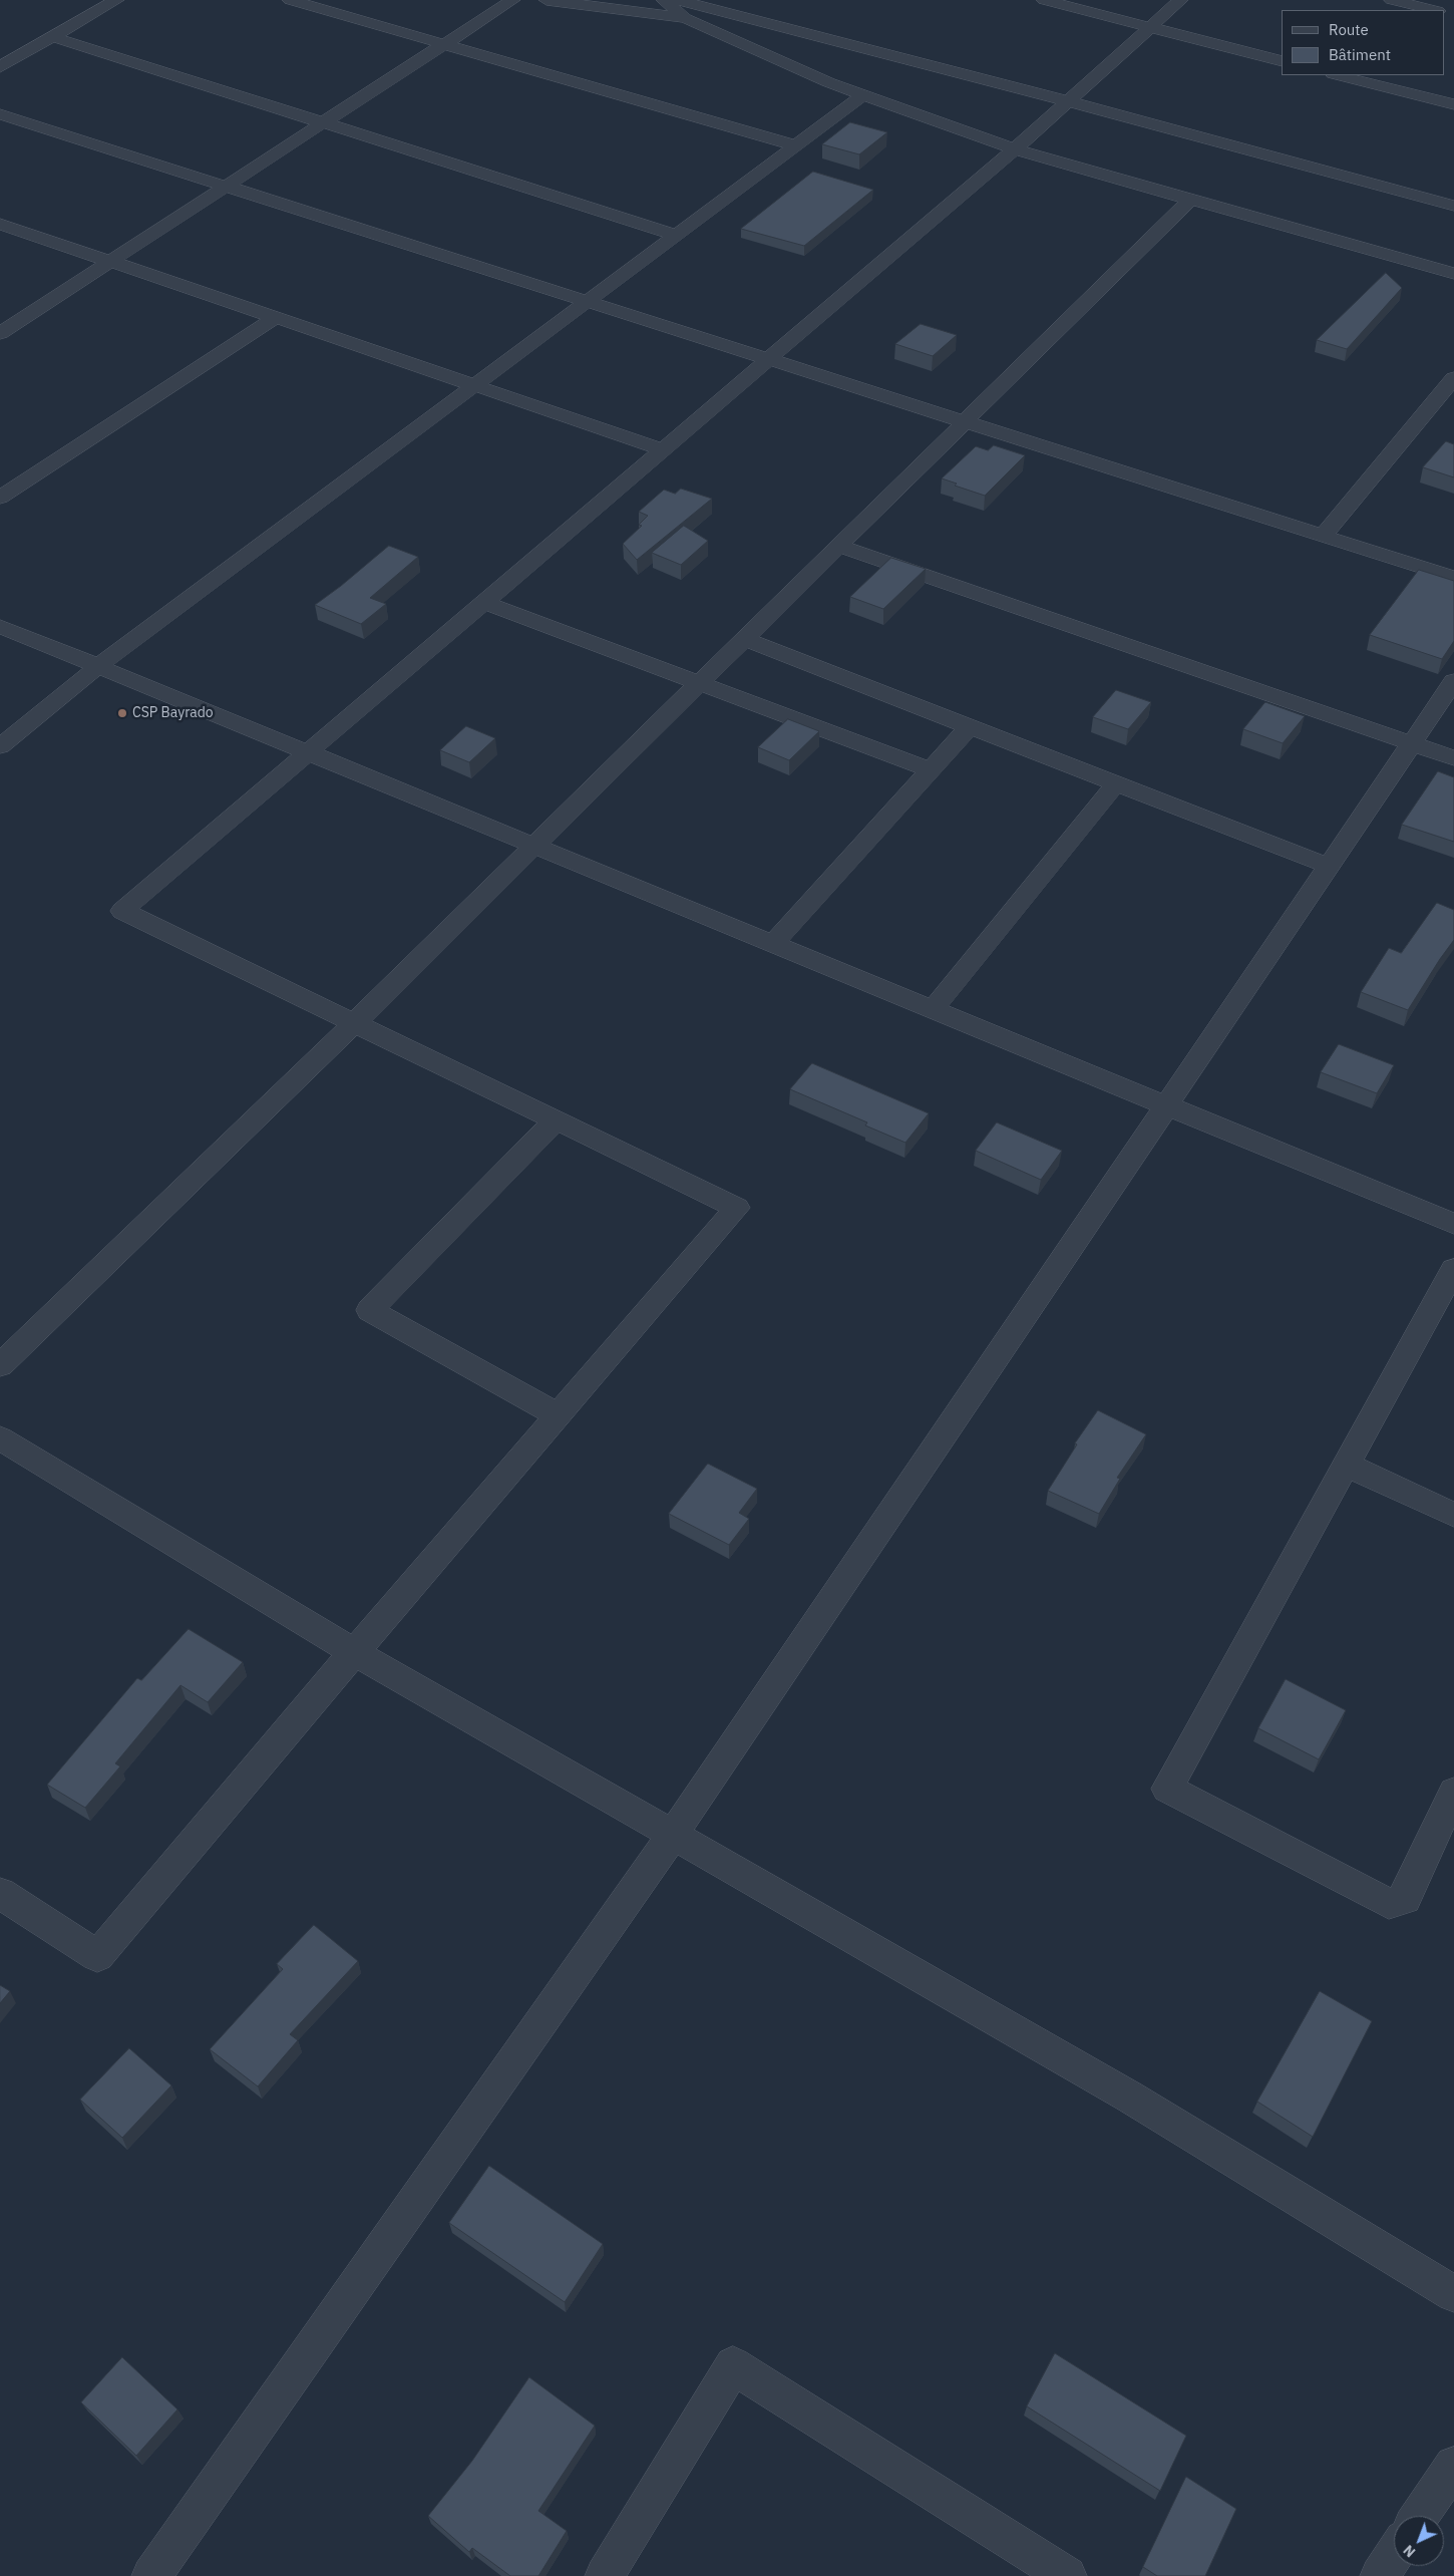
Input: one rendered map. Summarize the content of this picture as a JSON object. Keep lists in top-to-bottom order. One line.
{"places":["CSP Bayrado"],"legend":["Route","Bâtiment"],"north":"bottom left"}
